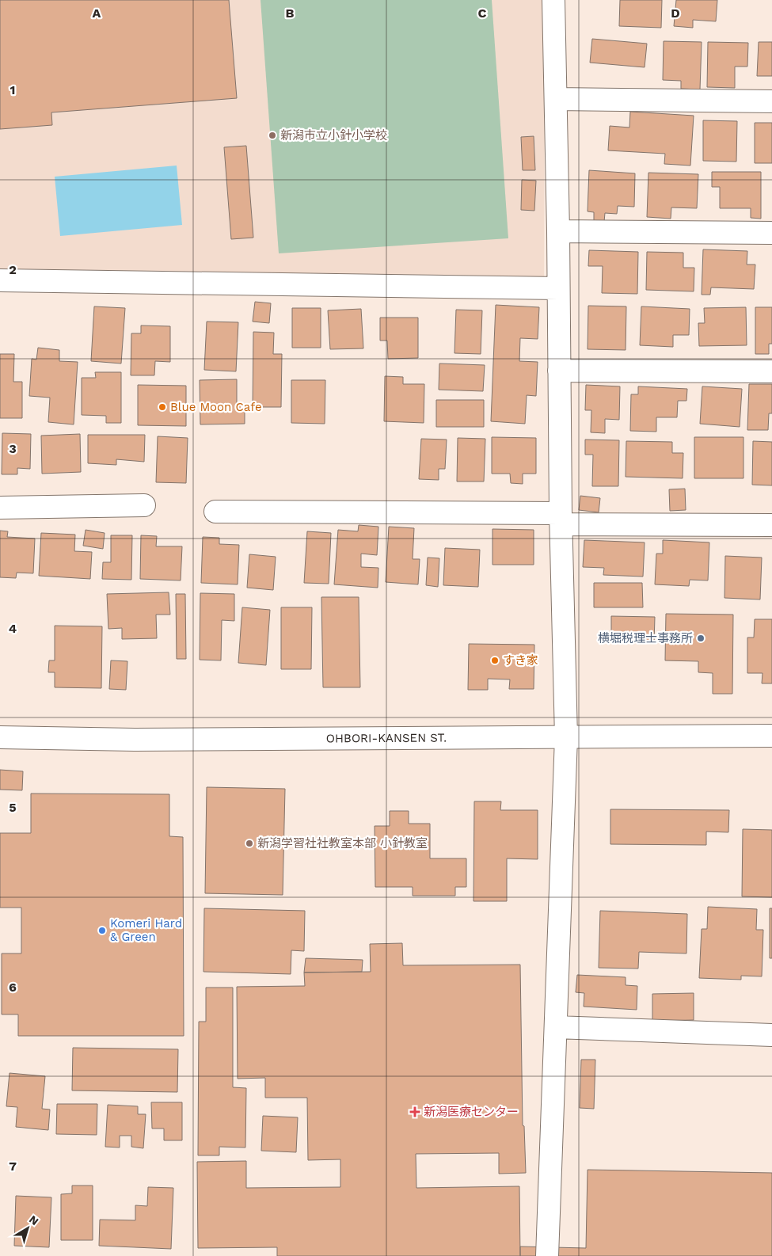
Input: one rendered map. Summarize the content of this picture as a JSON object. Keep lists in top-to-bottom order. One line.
{"streets":{"street":["OHBORI-KANSEN ST."]},"places":{"other":["新潟市立小針小学校","Blue Moon Cafe","横堀税理士事務所","すき家","新潟学習社社教室本部 小針教室","Komeri Hard & Green"],"health":["新潟医療センター"]},"north":"top right","grid":{"columns":["A","B","C","D"],"rows":["1","2","3","4","5","6","7"]}}
